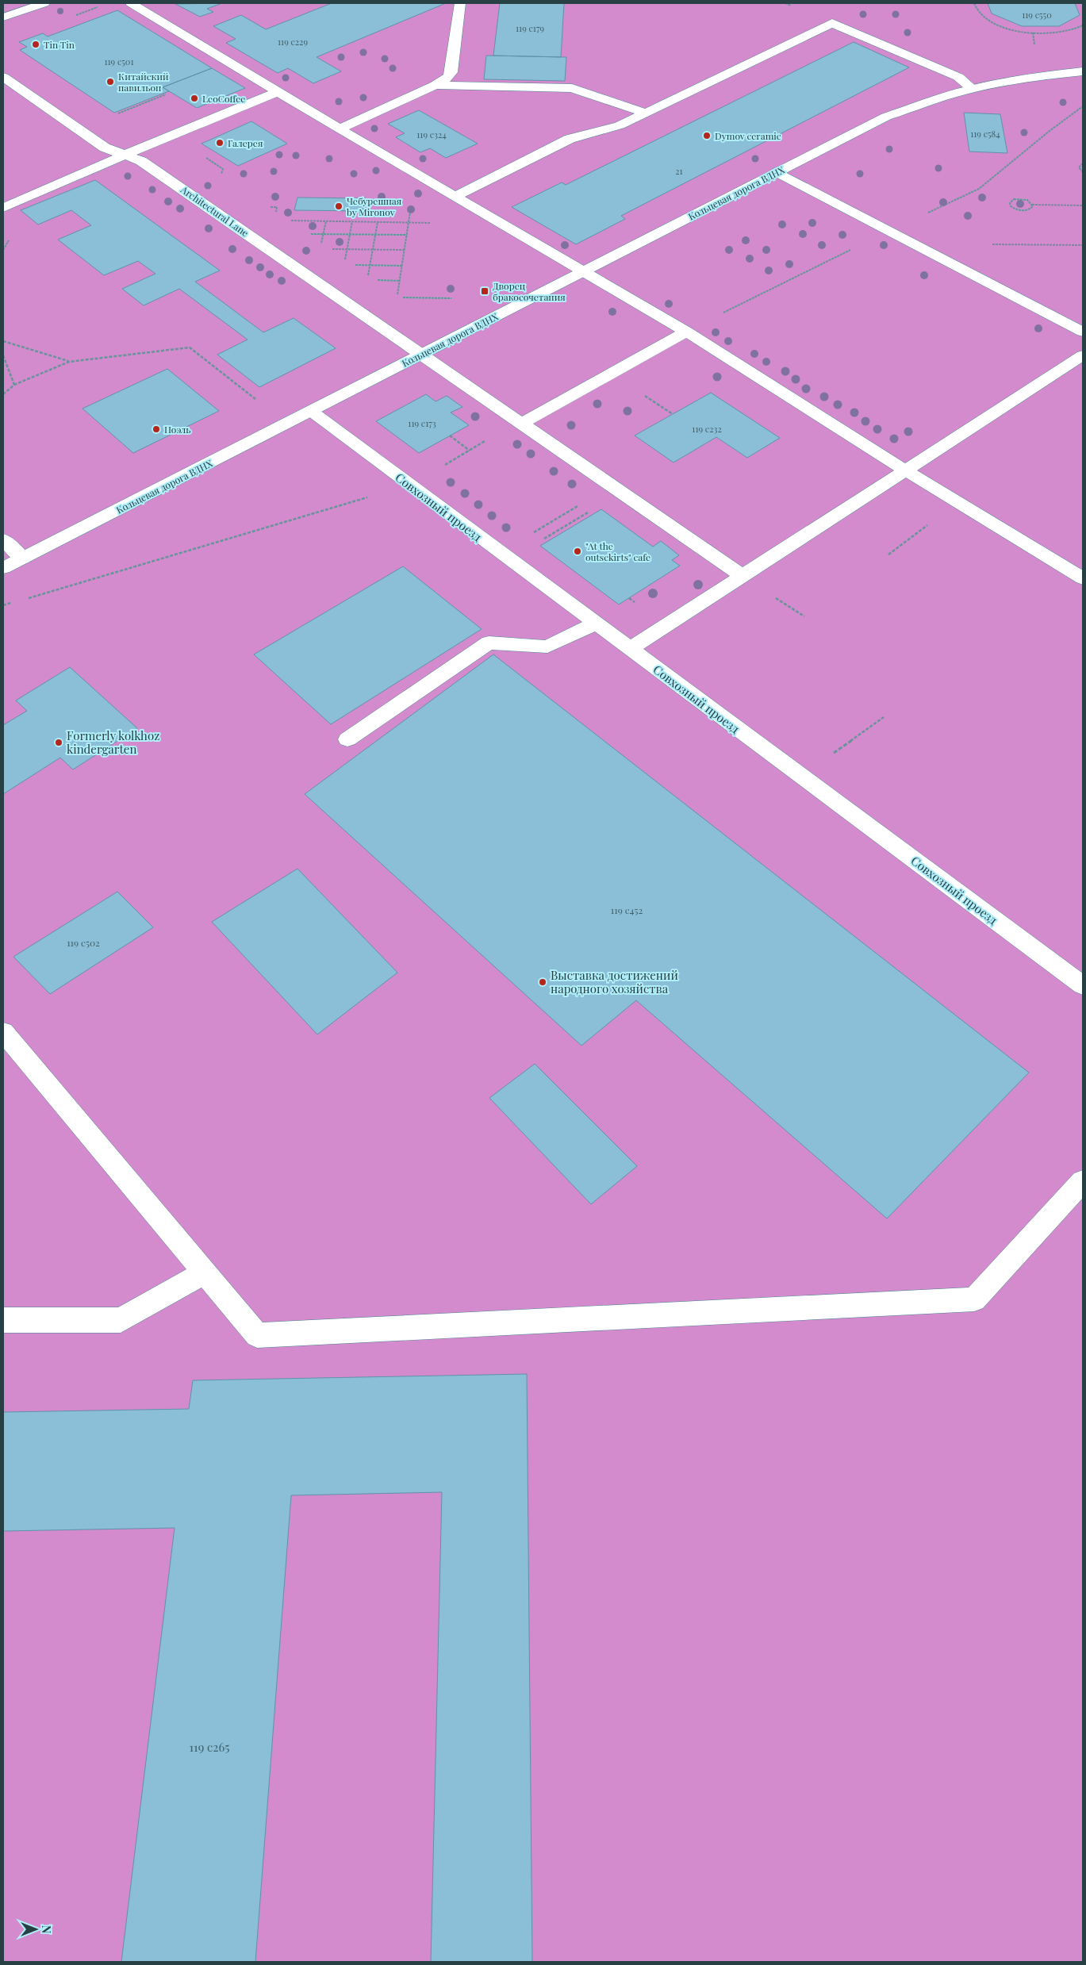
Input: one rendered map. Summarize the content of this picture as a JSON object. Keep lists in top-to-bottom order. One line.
{"streets":{"street":["Кольцевая дорога ВДНХ","Architectural Lane","Совхозный проезд"]},"crossings":[["Кольцевая дорога ВДНХ","Architectural Lane"],["Кольцевая дорога ВДНХ","Совхозный проезд"]],"places":{"other":["Tin Tin","Китайский павильон","LeoCoffee","Dymov ceramic","Галерея","Чебурешная by Mironov","Ноэль","\"At the outsckirts\" cafe","Formerly kolkhoz kindergarten","Выставка достижений народного хозяйства"],"transit":["Дворец бракосочетания"]},"house_numbers":["119 с550","119 с179","119 с229","119 с501","119 с584","119 с324","21","119 с173","119 с232","119 с452","119 с502","119 с265"],"north":"right"}
